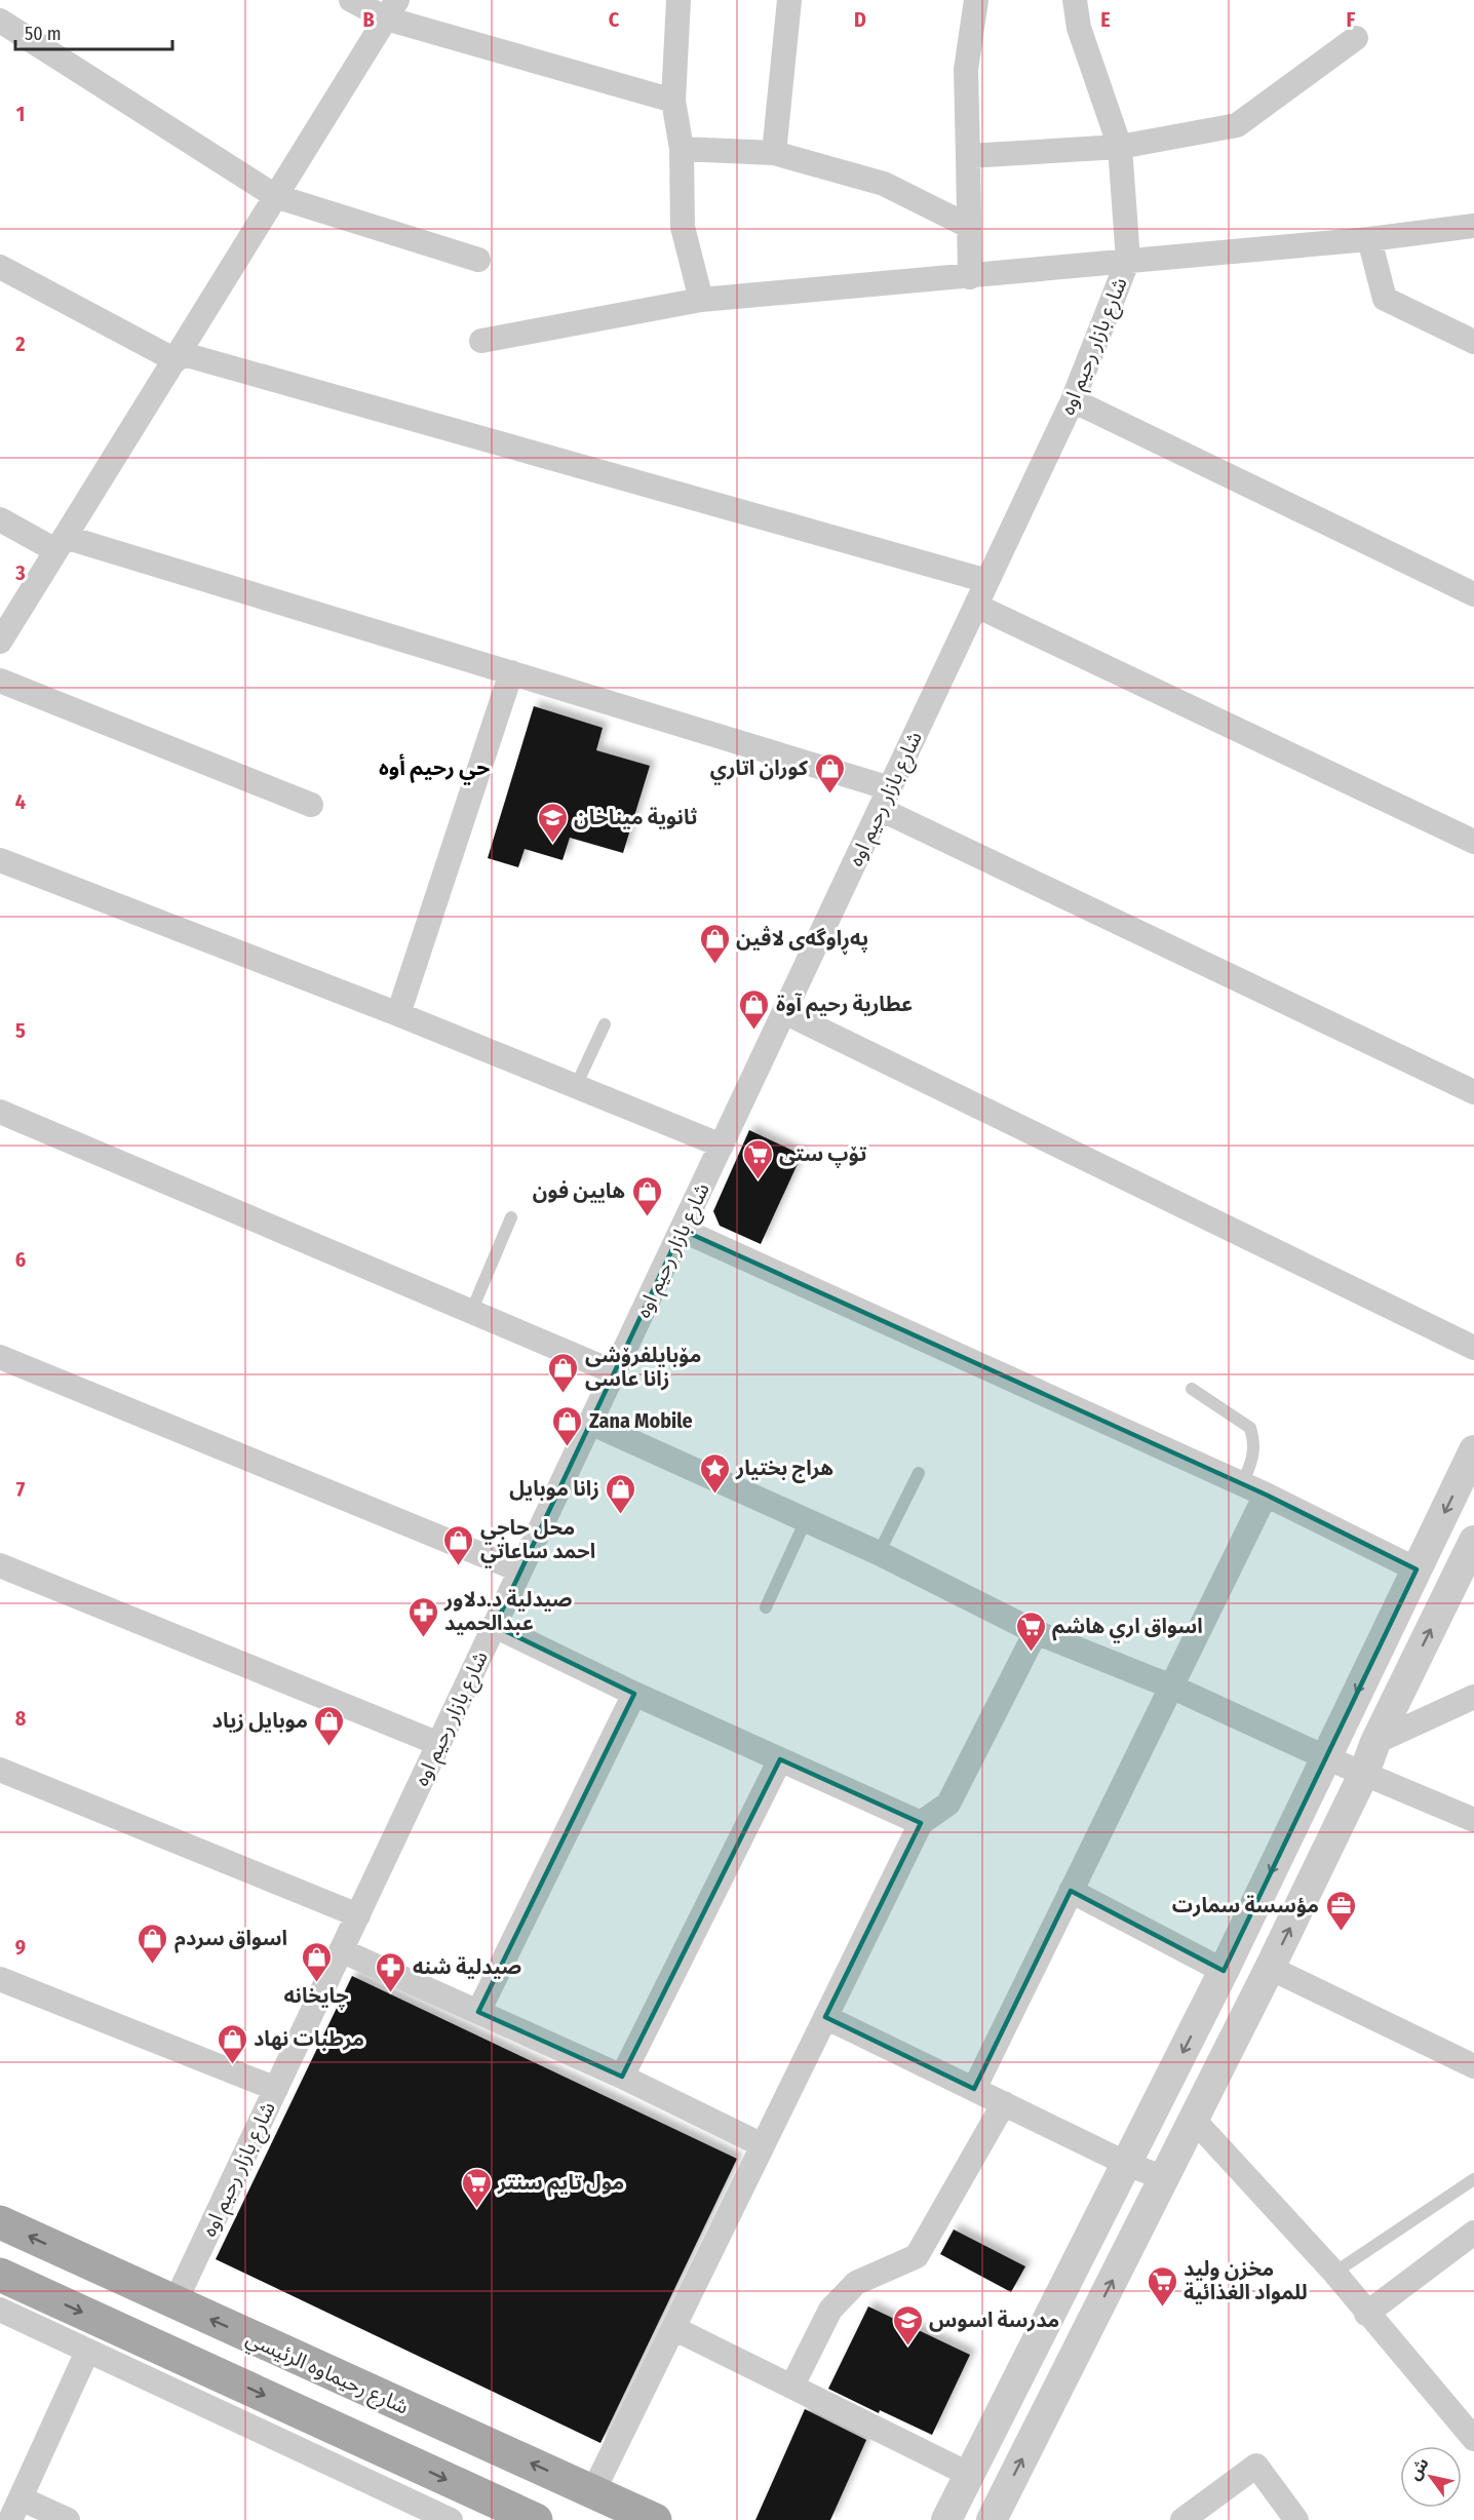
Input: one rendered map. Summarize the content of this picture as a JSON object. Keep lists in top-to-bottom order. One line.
{"streets":{"main road":["شارع رحيماوه الرئيسي"],"street":["شارع بازار رحيم اوه"]},"crossings":[["شارع بازار رحيم اوه","شارع رحيماوه الرئيسي"]],"districts":["حي رحيم أوه"],"places":{"shop":["كوران اتاري","پەڕاوگەی لاڤین","عطارية رحيم آوة","هايين فون","مۆبایلفرۆشی زانا عاسی","Zana Mobile","زانا موبايل","محل حاجي احمد ساعاتي","موبايل زياد","اسواق سردم","چایخانە","مرطبات نهاد"],"school or university":["ثانوية ميناخان","مدرسة اسوس"],"supermarket":["تۆپ ستی","اسواق اري هاشم","مول تايم سنتر","مخزن وليد للمواد الغذائية"],"place":["هراج بختيار"],"pharmacy":["صيدلية د.دلاور عبدالحميد","صيدلية شنه"],"office":["مؤسسة سمارت"]},"scale_bar":"50 m","north":"top left","grid":{"columns":["B","C","D","E","F"],"rows":["1","2","3","4","5","6","7","8","9"]}}
